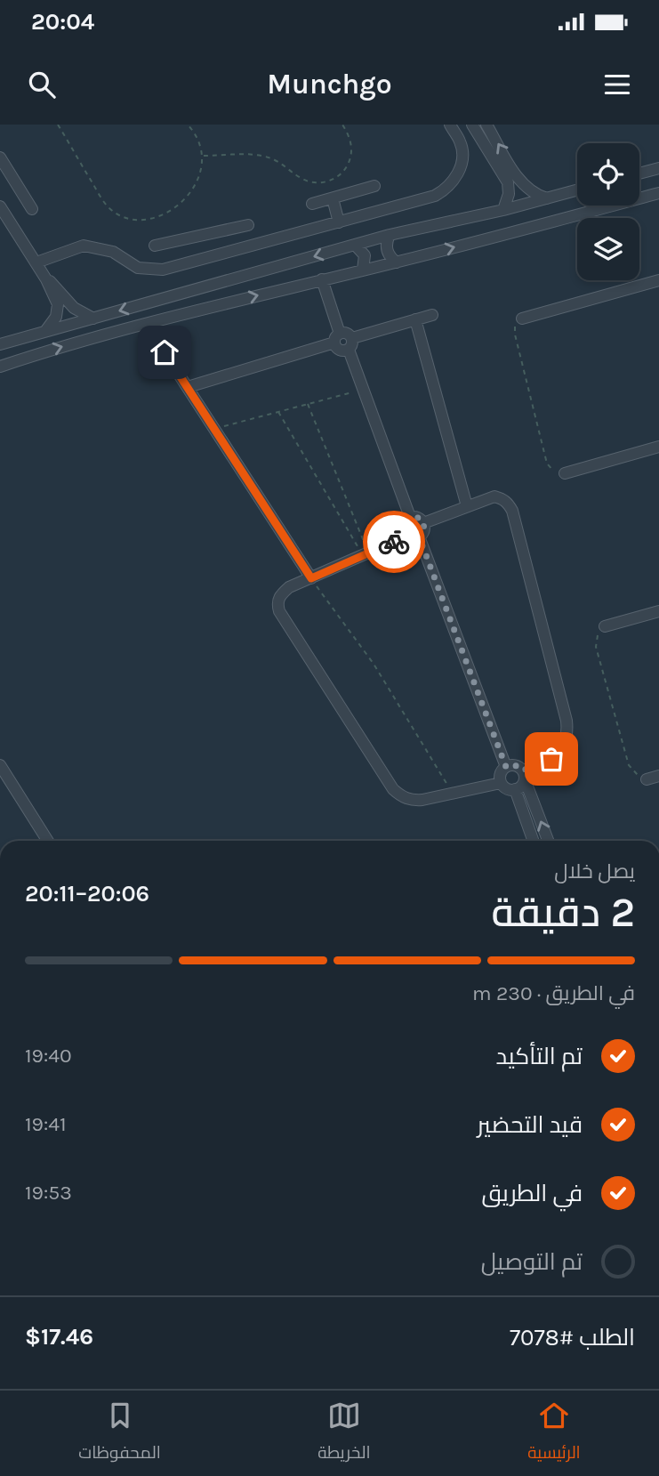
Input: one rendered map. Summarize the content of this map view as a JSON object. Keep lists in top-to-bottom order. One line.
{"page":{"status":"20:04","header":"Munchgo","heading":["2 دقيقة","يصل خلال","20:06–20:11"],"panel":["الطلب #7078","$17.46"],"bar":"في الطريق · 230 m","list":[["تم التأكيد","19:40"],["قيد التحضير","19:41"],["في الطريق","19:53"],"تم التوصيل"],"tabs":["الرئيسية","الخريطة","المحفوظات"]}}
